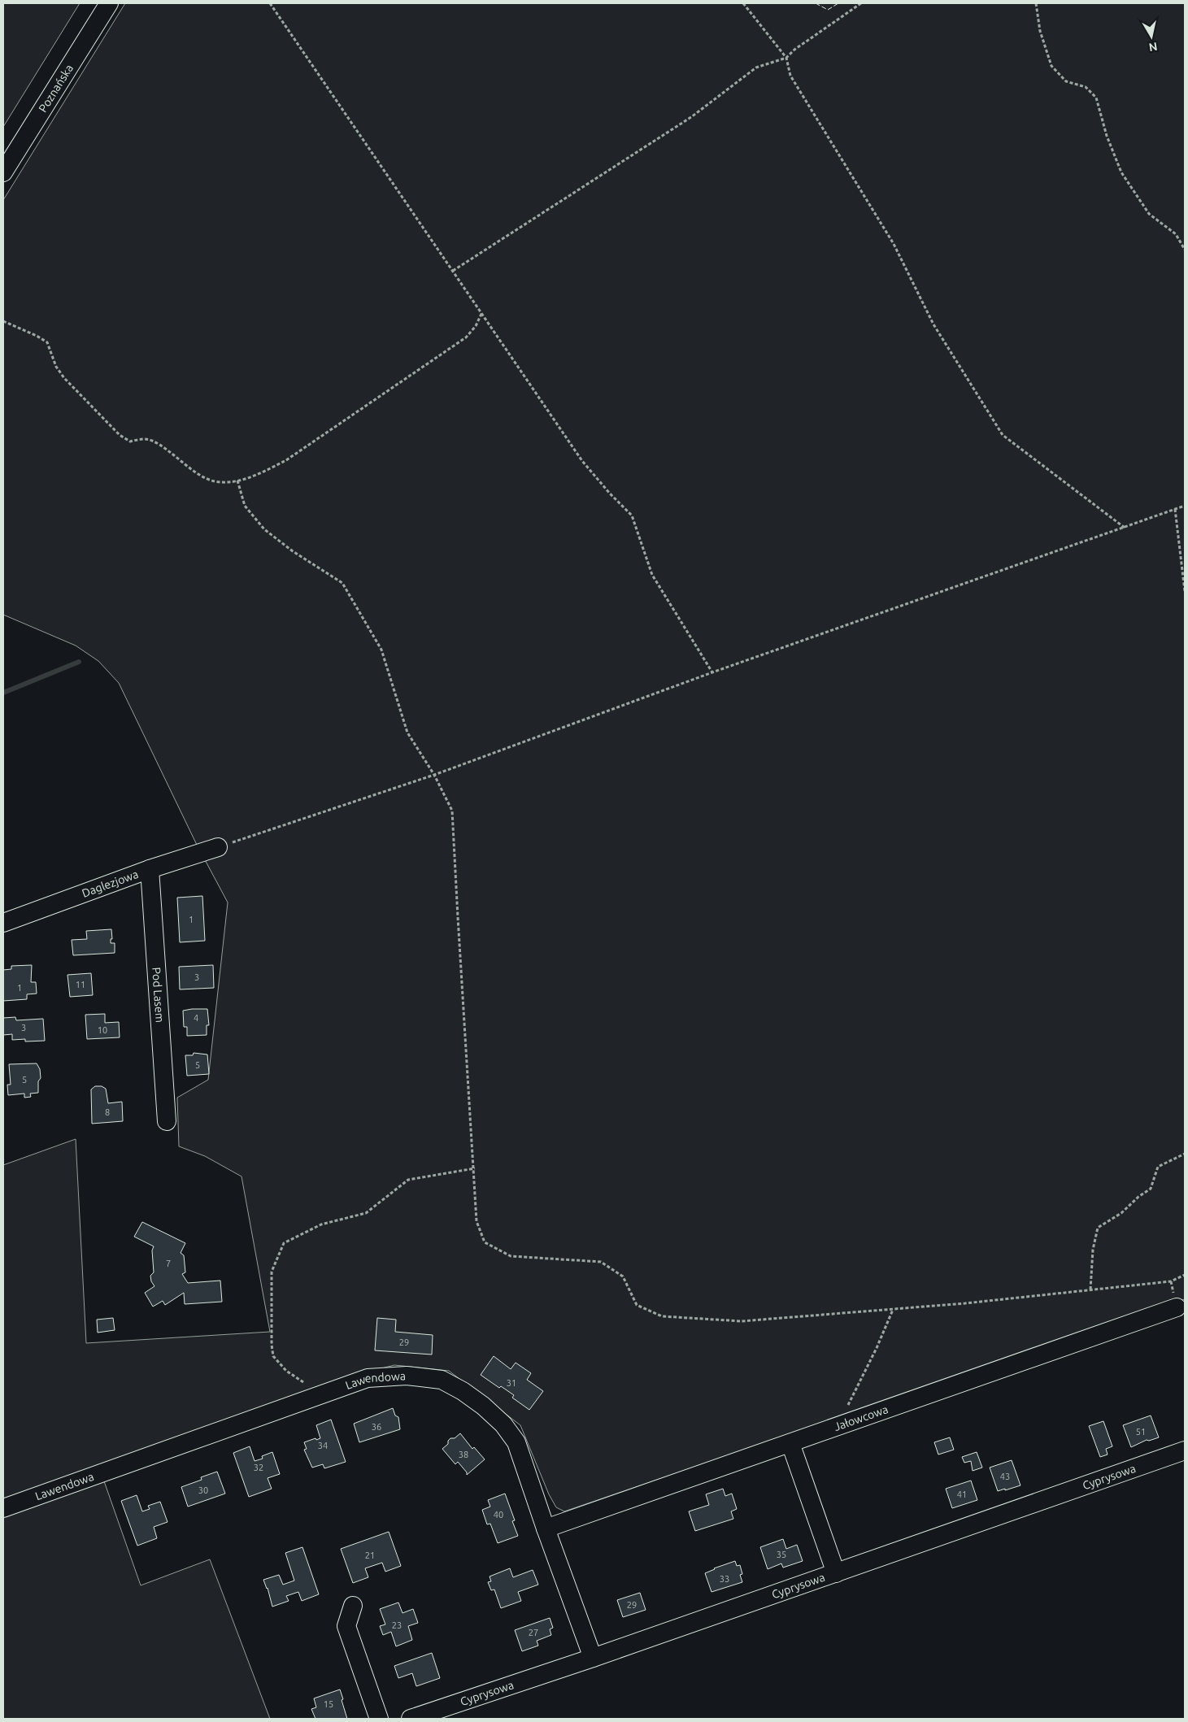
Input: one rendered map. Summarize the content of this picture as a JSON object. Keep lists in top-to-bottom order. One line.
{"streets":{"street":["Poznańska","Daglezjowa","Pod Lasem","Lawendowa","Jałowcowa","Cyprysowa"]},"crossings":[["Daglezjowa","Pod Lasem"],["Lawendowa","Jałowcowa"],["Lawendowa","Cyprysowa"]],"house_numbers":["1","3","11","1","4","3","10","5","5","8","7","29","31","36","51","34","38","32","43","30","41","40","35","21","33","29","23","27","15"],"north":"bottom"}
